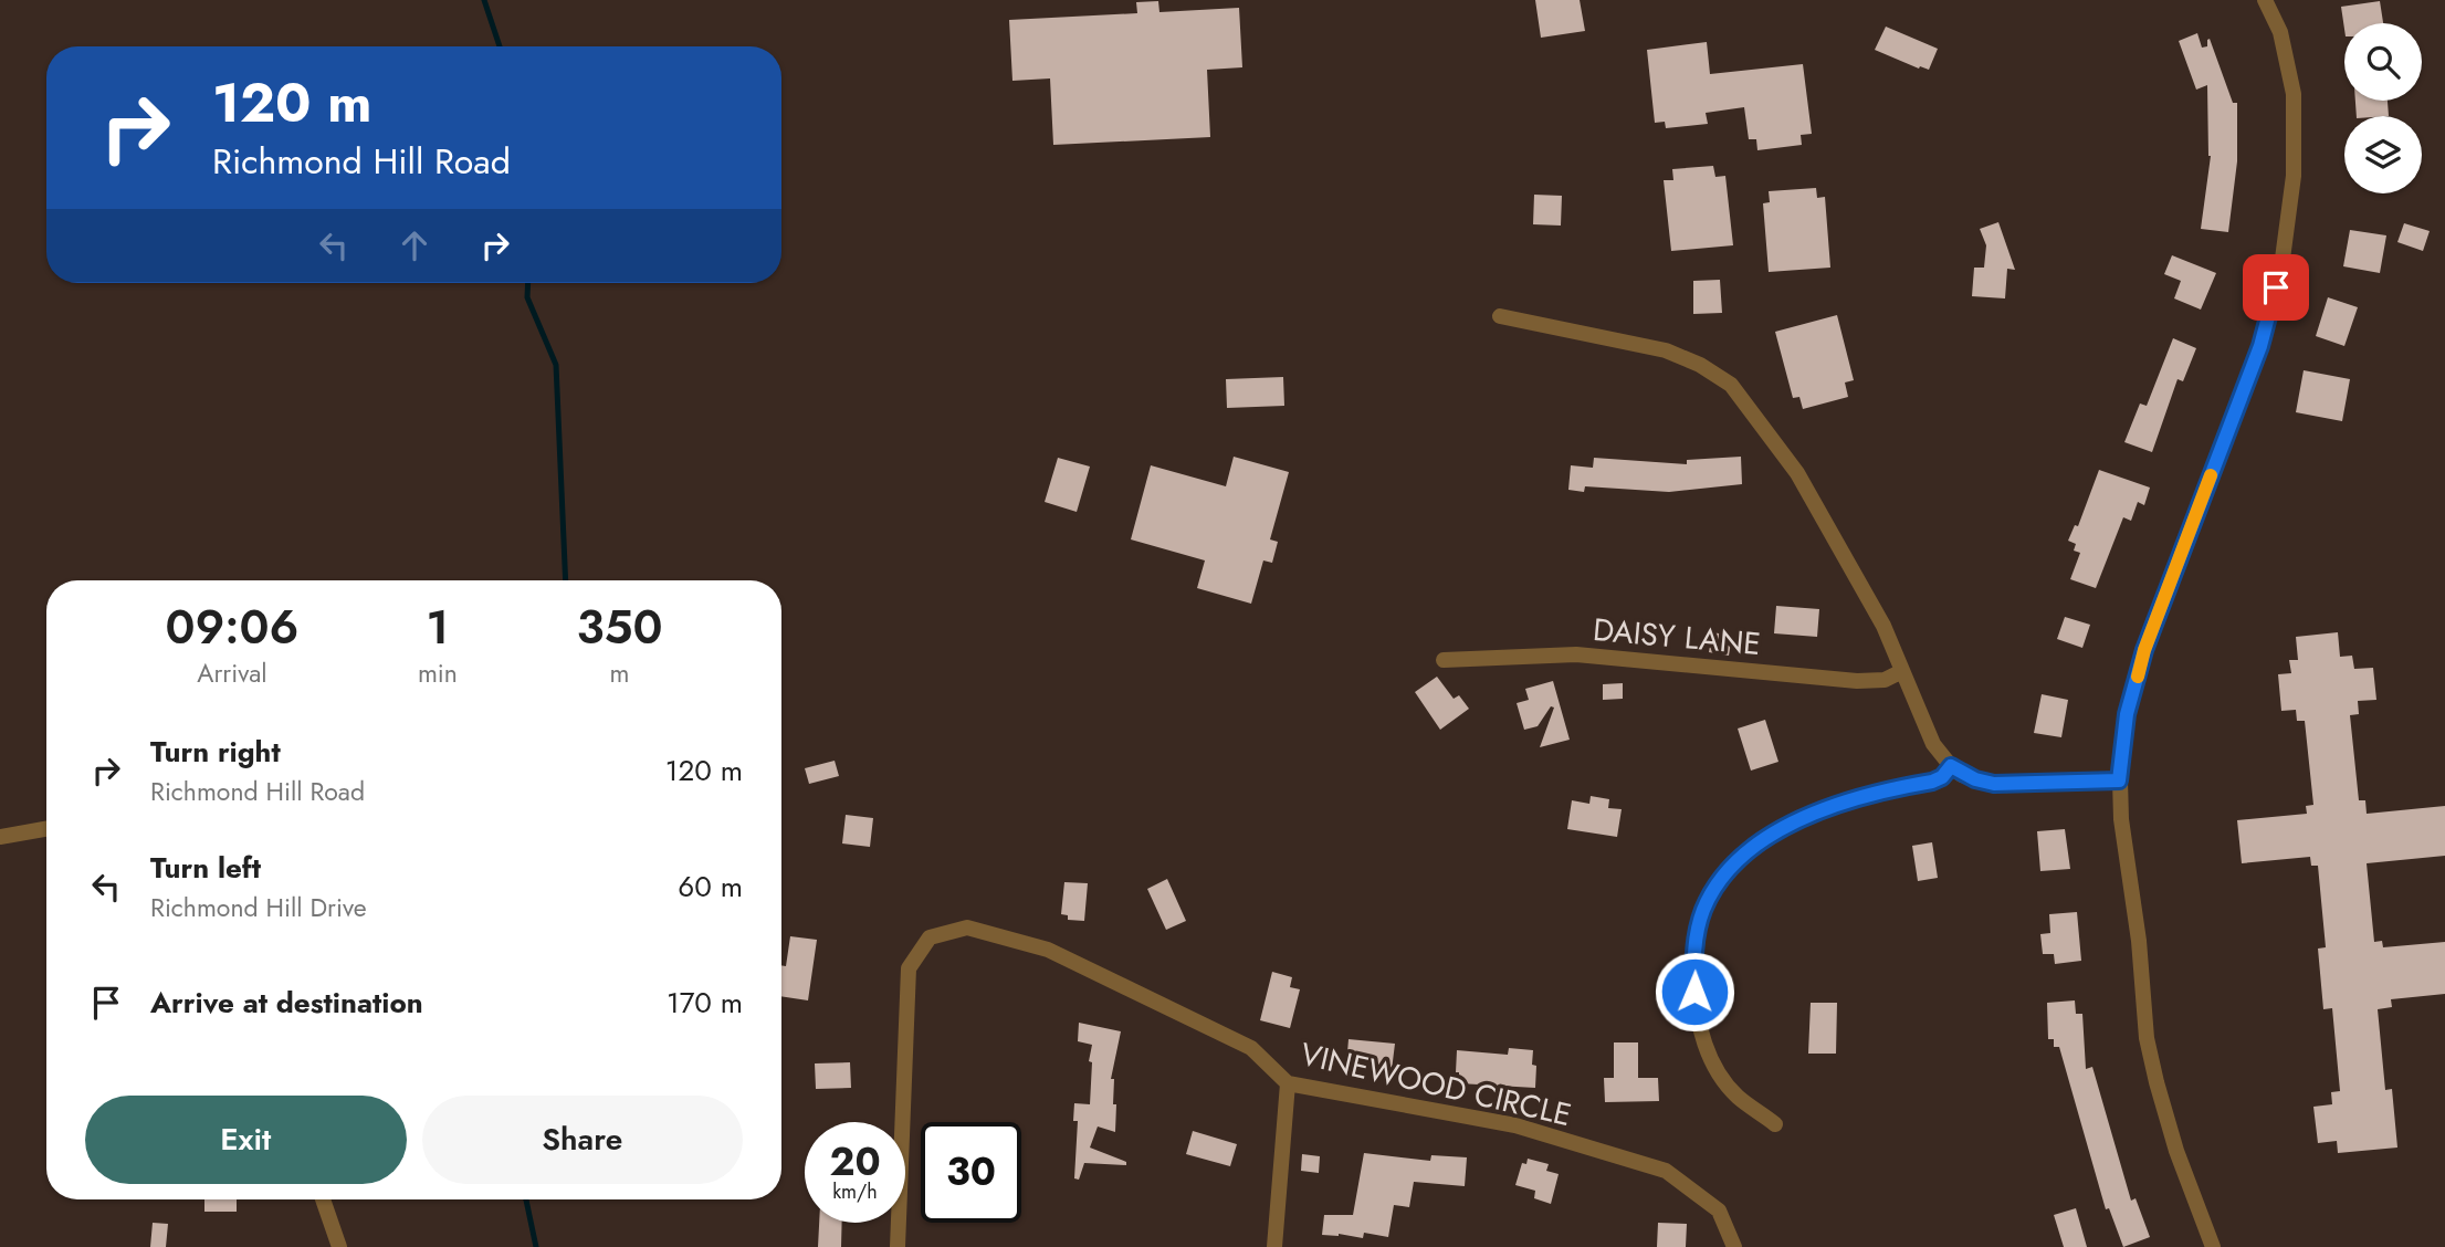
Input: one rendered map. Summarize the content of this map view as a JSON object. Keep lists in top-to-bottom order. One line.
{"streets":{"street":["DAISY LANE","VINEWOOD CIRCLE"]},"page":{"turn":["120 m","Richmond Hill Road"],"eta":["09:06","Arrival","1","min","350","m"],"list":[{"name":"Turn right","note":"Richmond Hill Road","value":"120 m"},{"name":"Turn left","note":"Richmond Hill Drive","value":"60 m"},{"name":"Arrive at destination","value":"170 m"}],"buttons":["Exit","Share"],"speed":"20 km/h","limit":"30"}}
